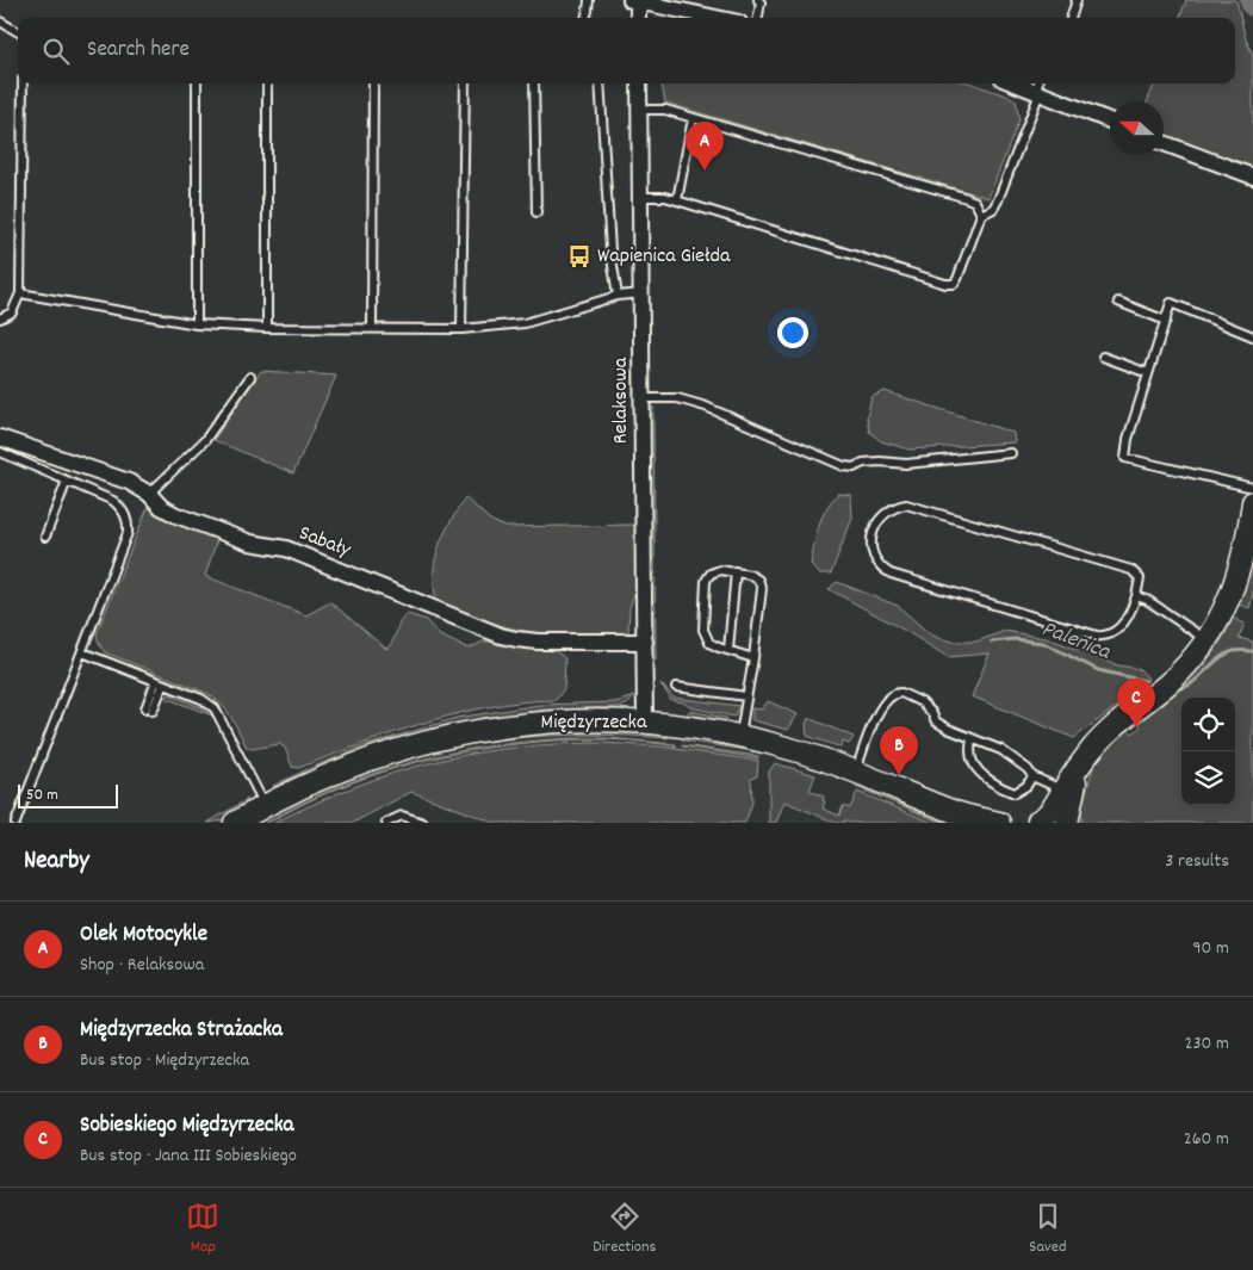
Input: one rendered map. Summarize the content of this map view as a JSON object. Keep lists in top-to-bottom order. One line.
{"streets":{"main road":["Międzyrzecka"],"street":["Relaksowa","Sabały"]},"crossings":[["Relaksowa","Sabały"],["Relaksowa","Międzyrzecka"]],"water":["Palenica"],"places":{"bus stop":["Wapienica Giełda"]},"scale_bar":"50 m","north":"left","page":{"search":"Search here","pins":["A","C","B"],"scale":"50 m","heading":["Nearby","3 results"],"list":[{"mark":"A","name":"Olek Motocykle","note":"Shop · Relaksowa","value":"90 m"},{"mark":"B","name":"Międzyrzecka Strażacka","note":"Bus stop · Międzyrzecka","value":"230 m"},{"mark":"C","name":"Sobieskiego Międzyrzecka","note":"Bus stop · Jana III Sobieskiego","value":"260 m"}],"nav":["Map","Directions","Saved"]}}
